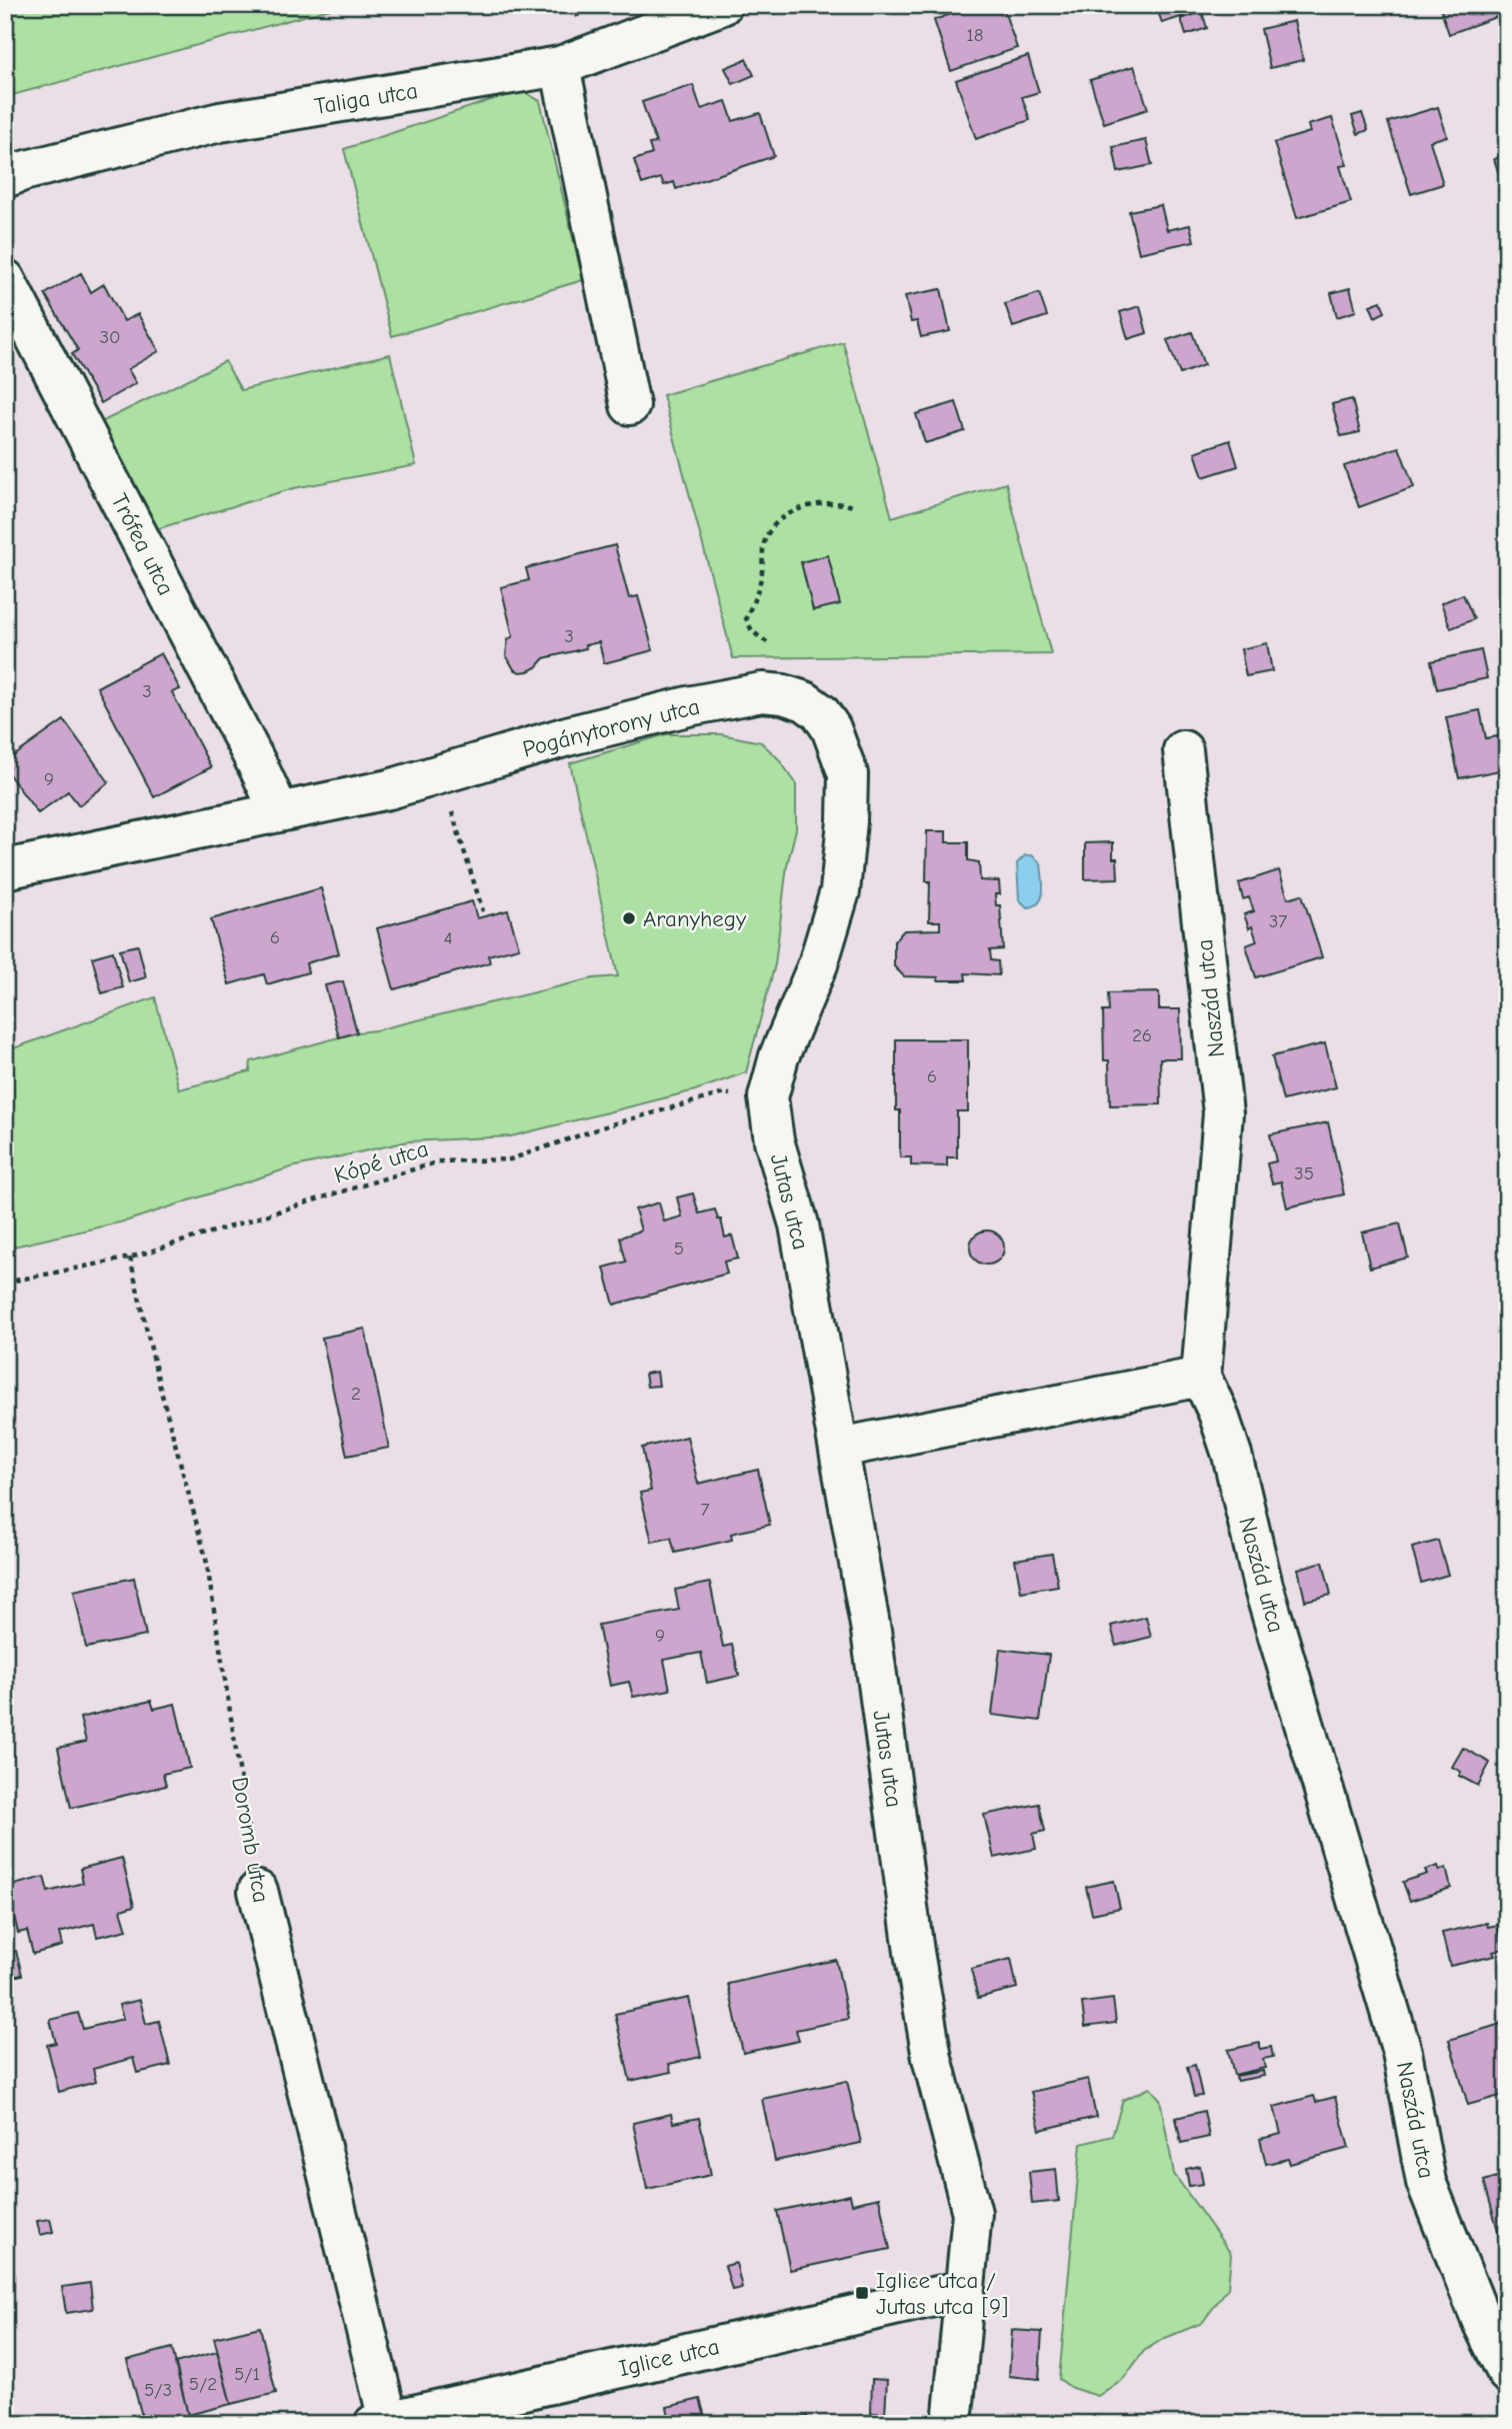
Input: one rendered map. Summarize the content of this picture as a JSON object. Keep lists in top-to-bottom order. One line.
{"streets":{"street":["Taliga utca","Trófea utca","Pogánytorony utca","Naszád utca","Jutas utca","Doromb utca","Iglice utca"],"path":["Kópé utca"]},"crossings":[["Trófea utca","Pogánytorony utca"],["Pogánytorony utca","Kópé utca"],["Pogánytorony utca","Jutas utca"],["Kópé utca","Jutas utca"],["Kópé utca","Doromb utca"],["Jutas utca","Iglice utca"],["Doromb utca","Iglice utca"]],"places":{"other":["Aranyhegy"],"transit":["Iglice utca / Jutas utca [9]"]},"house_numbers":["18","30","3","3","9","37","6","4","26","6","35","5","2","7","9","5/1","5/2","5/3"]}
